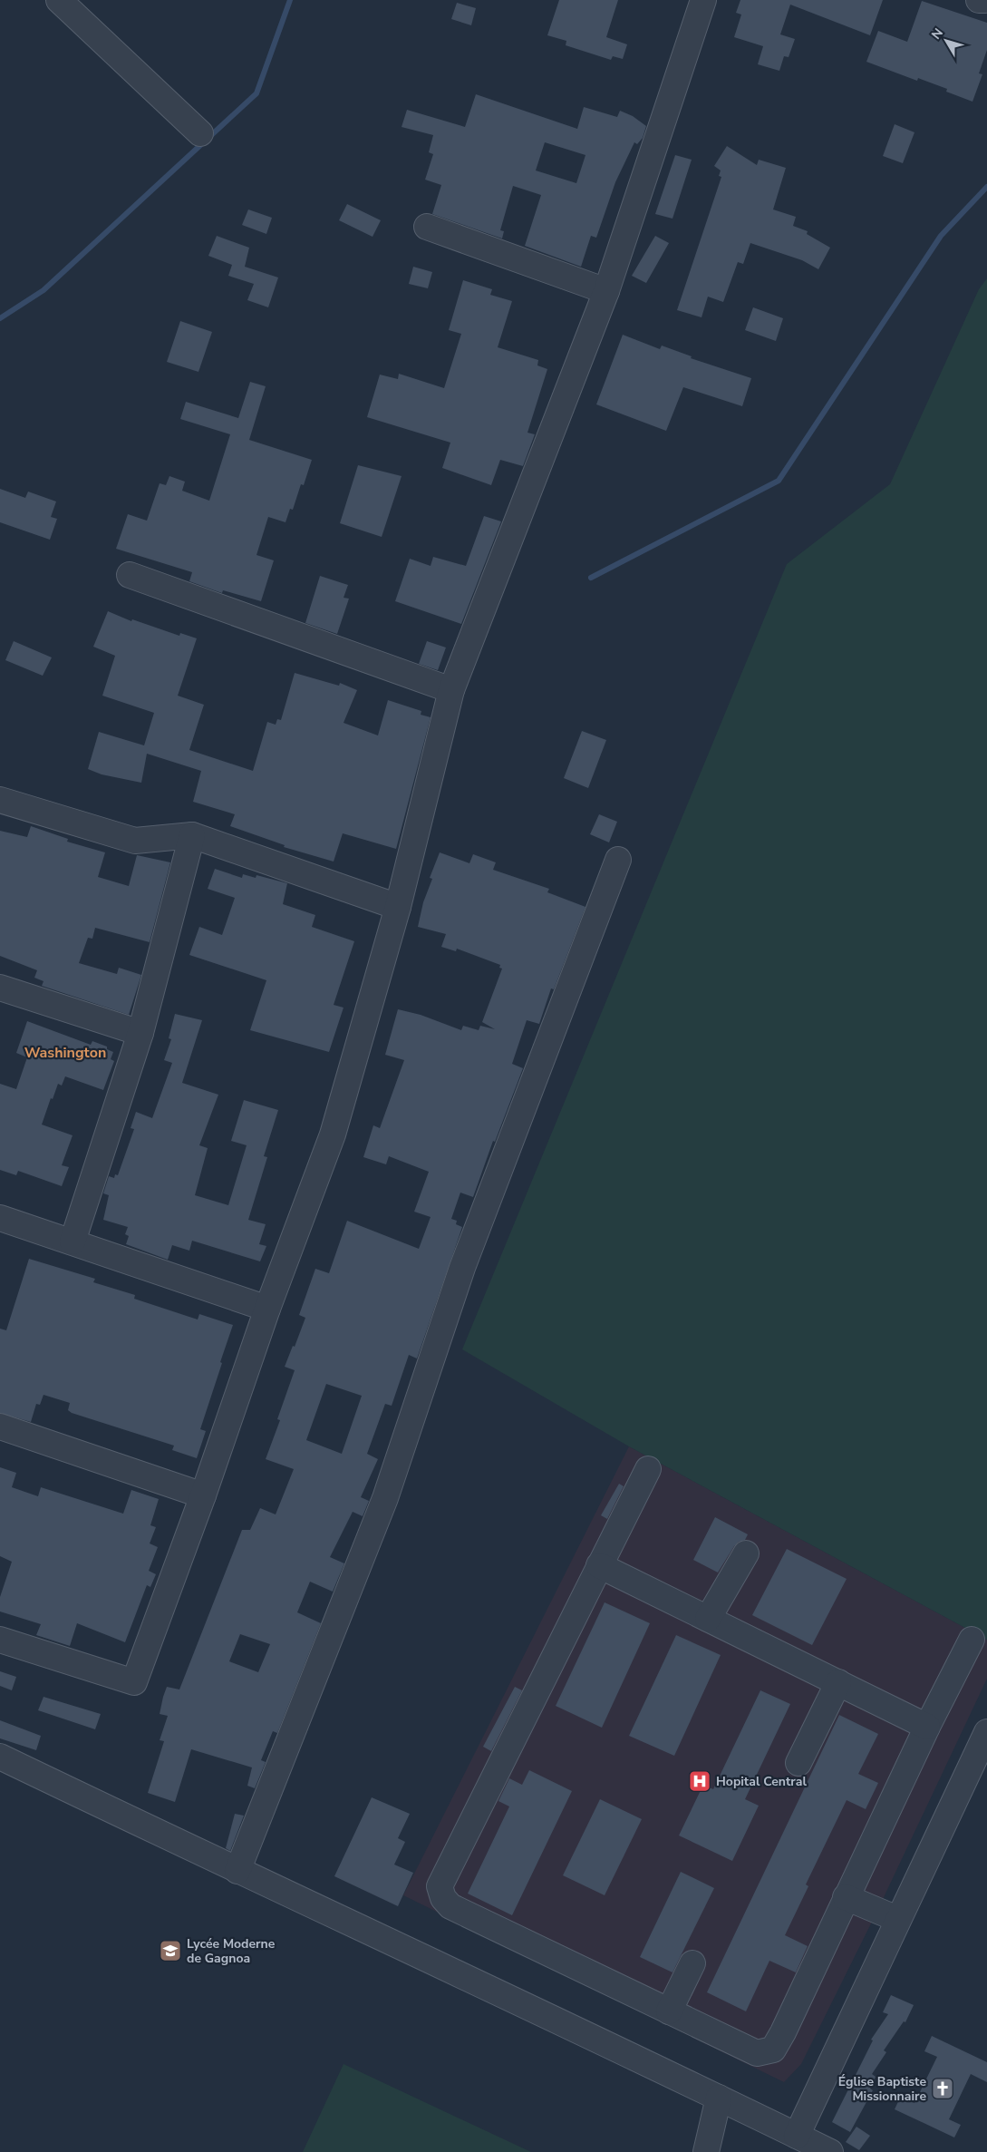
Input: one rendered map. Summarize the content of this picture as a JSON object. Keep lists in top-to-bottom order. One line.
{"districts":["Washington"],"places":{"hospital":["Hopital Central"],"school or university":["Lycée Moderne de Gagnoa"],"church":["Église Baptiste Missionnaire"]},"north":"top left"}
